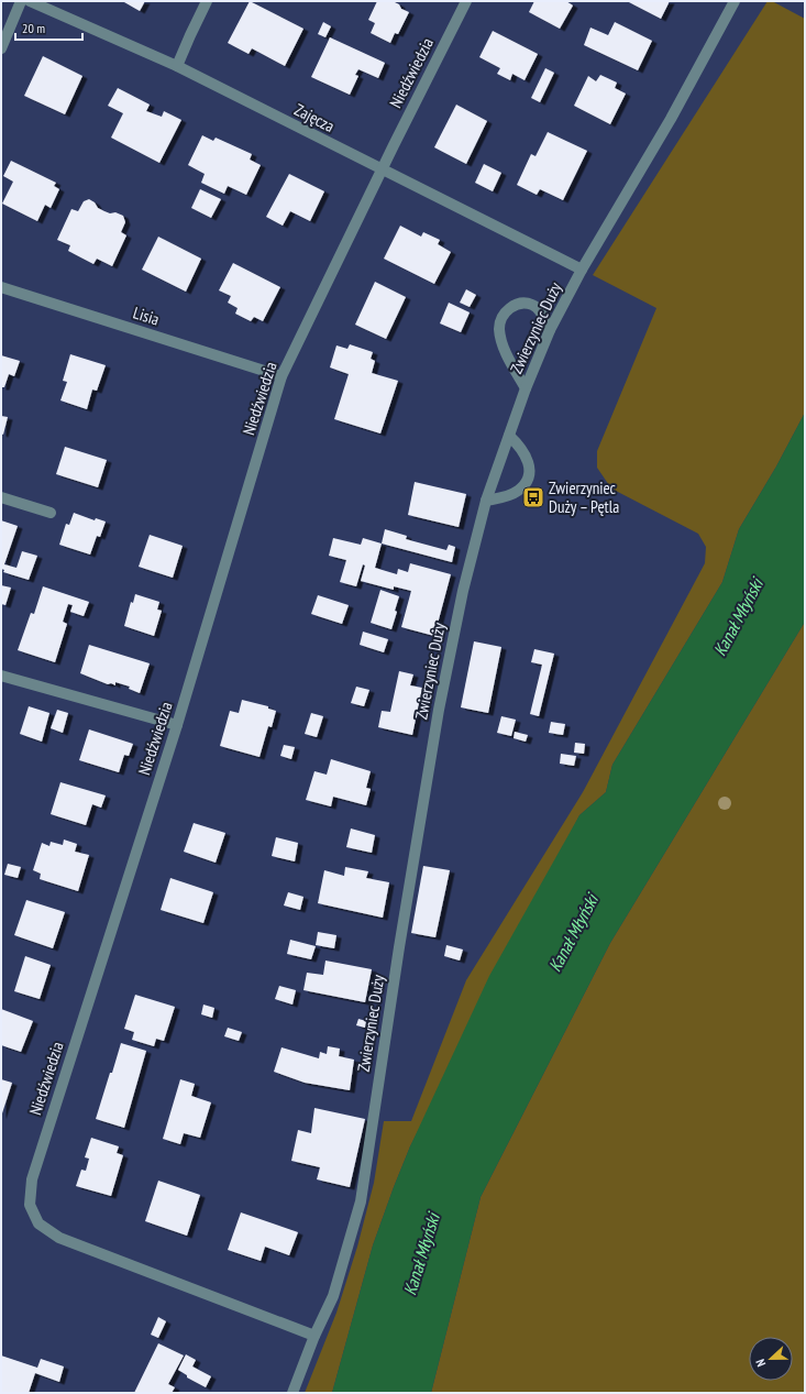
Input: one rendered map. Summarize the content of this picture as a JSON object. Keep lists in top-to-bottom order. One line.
{"streets":{"street":["Niedźwiedzia","Zajęcza","Lisia","Zwierzyniec Duży"]},"crossings":[["Niedźwiedzia","Zajęcza"],["Niedźwiedzia","Lisia"],["Niedźwiedzia","Zwierzyniec Duży"],["Zajęcza","Zwierzyniec Duży"]],"water":["Kanał Młyński"],"places":{"bus stop":["Zwierzyniec Duży – Pętla"]},"scale_bar":"20 m","north":"left"}
